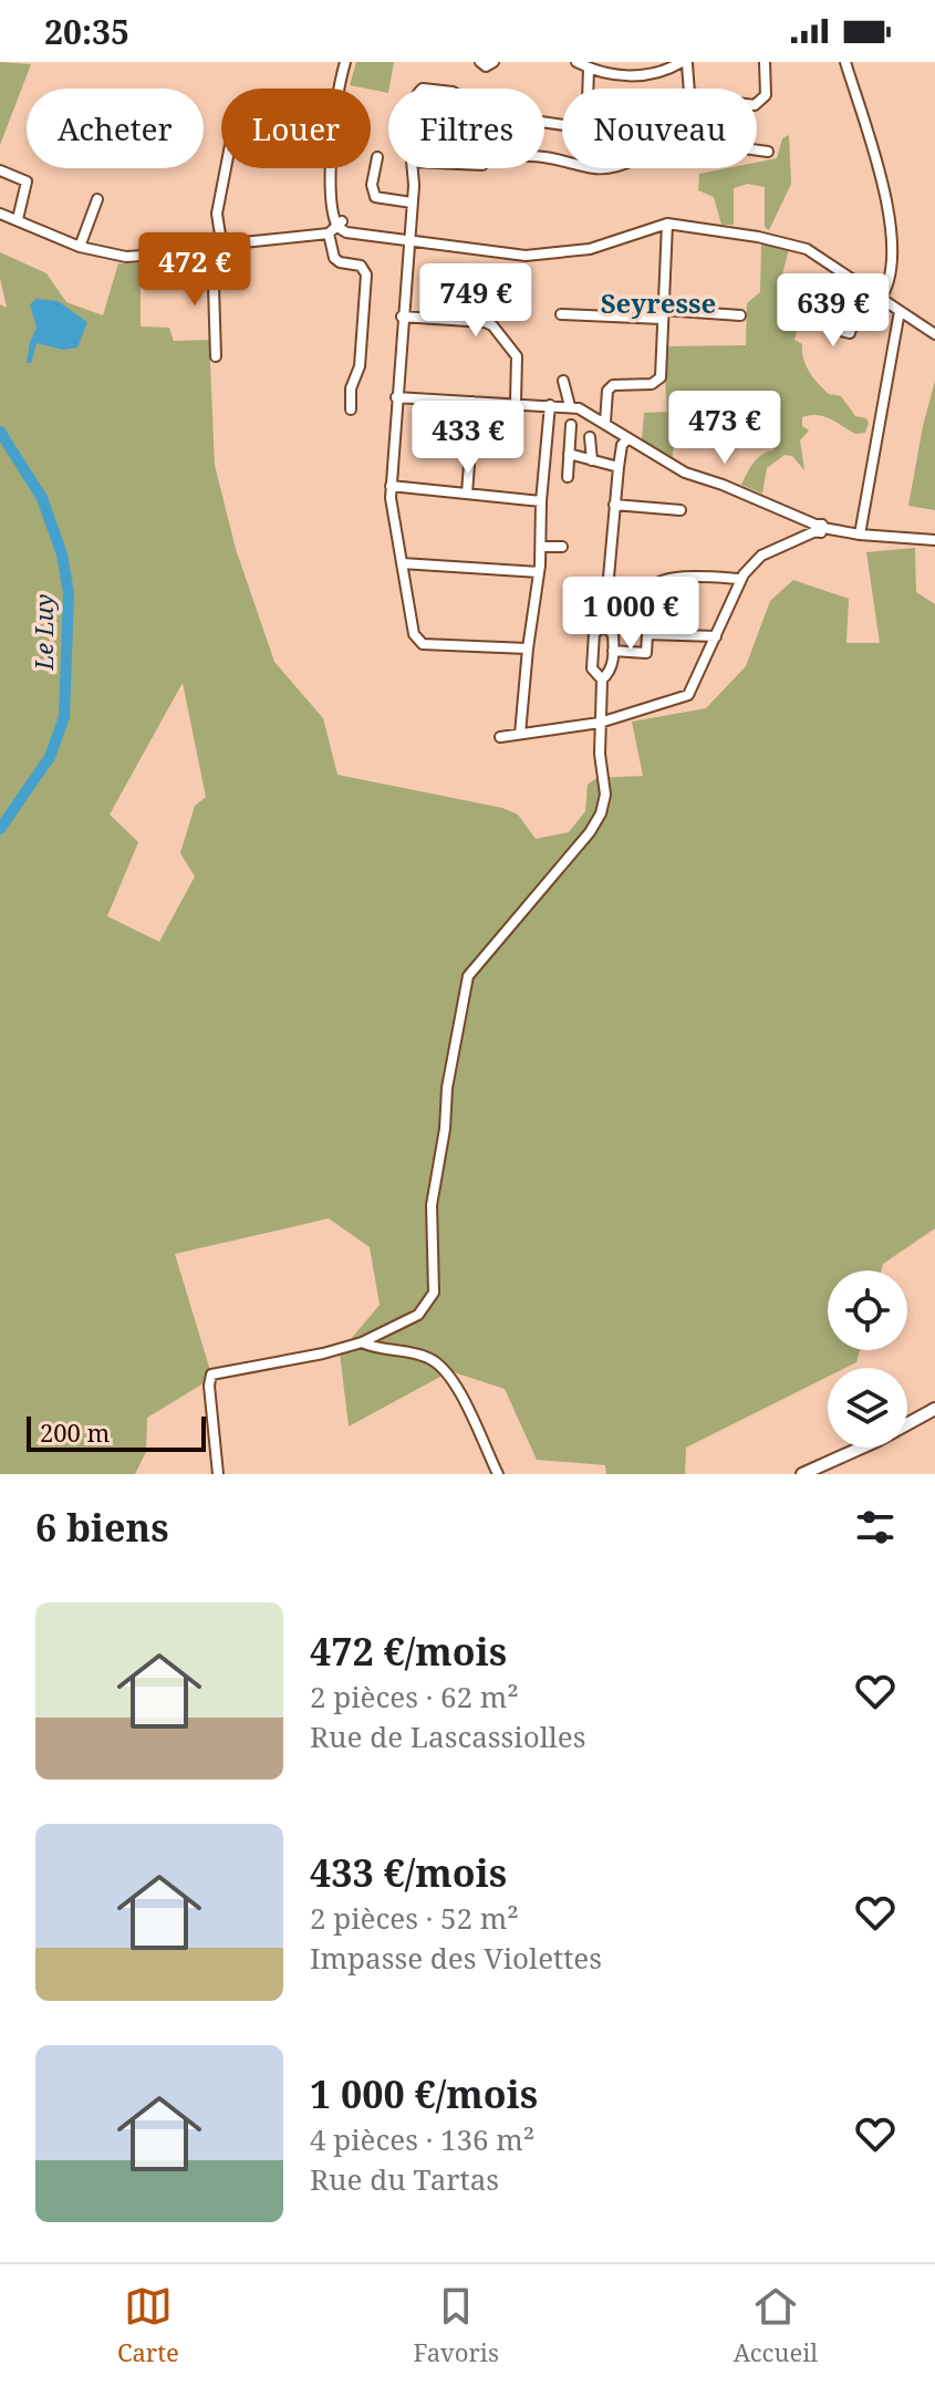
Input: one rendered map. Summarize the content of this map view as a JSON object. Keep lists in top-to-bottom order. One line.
{"districts":["Seyresse"],"water":["Le Luy"],"scale_bar":"200 m","page":{"status":"20:35","chip":["Acheter","Louer","Filtres","Nouveau"],"price":["472 €","749 €","639 €","473 €","433 €","1 000 €"],"scale":"200 m","heading":"6 biens","list":[{"name":"472 €/mois","note":"2 pièces · 62 m² · Rue de Lascassiolles"},{"name":"433 €/mois","note":"2 pièces · 52 m² · Impasse des Violettes"},{"name":"1 000 €/mois","note":"4 pièces · 136 m² · Rue du Tartas"}],"tabs":["Carte","Favoris","Accueil"]}}
